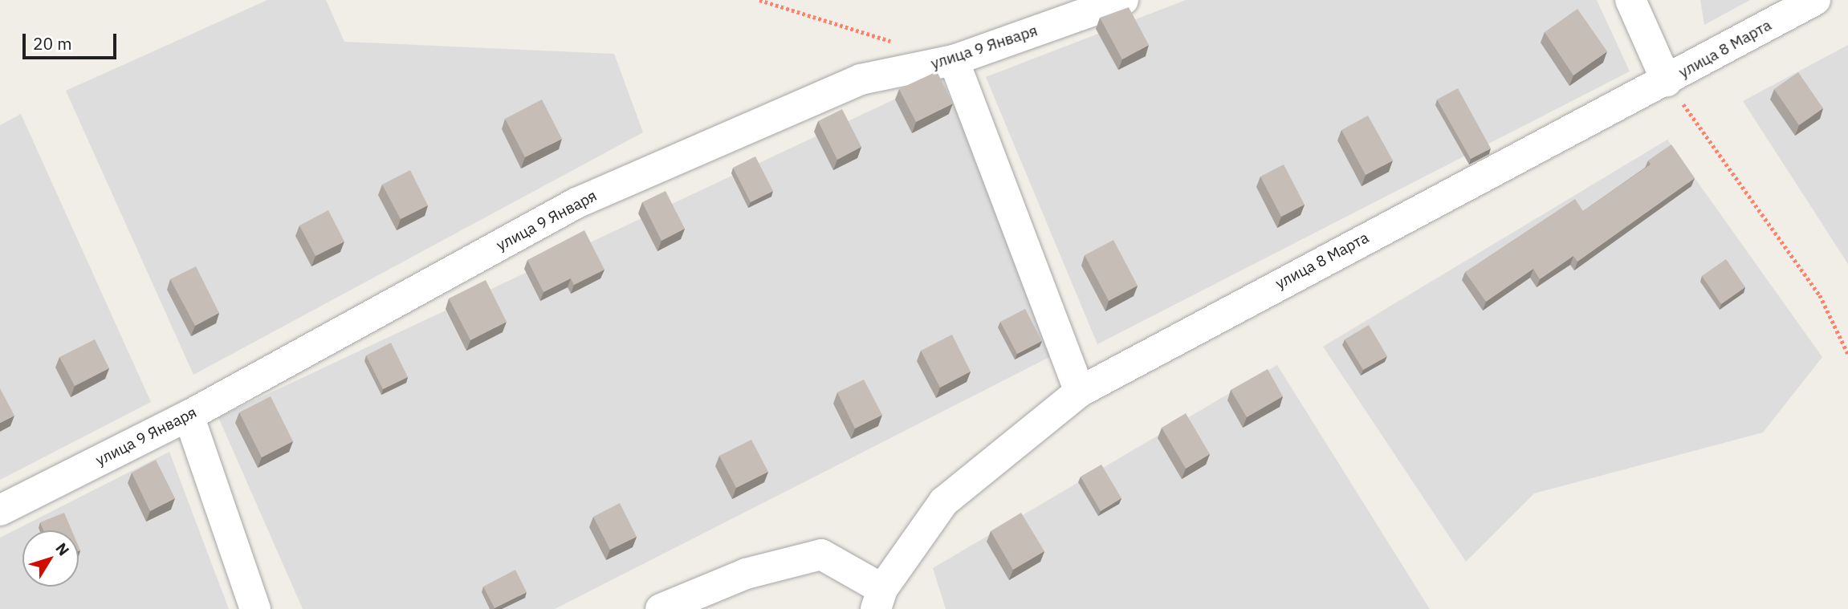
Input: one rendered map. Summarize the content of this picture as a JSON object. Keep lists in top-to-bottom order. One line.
{"streets":{"street":["улица 9 Января","улица 8 Марта"]},"scale_bar":"20 m","north":"top right"}
